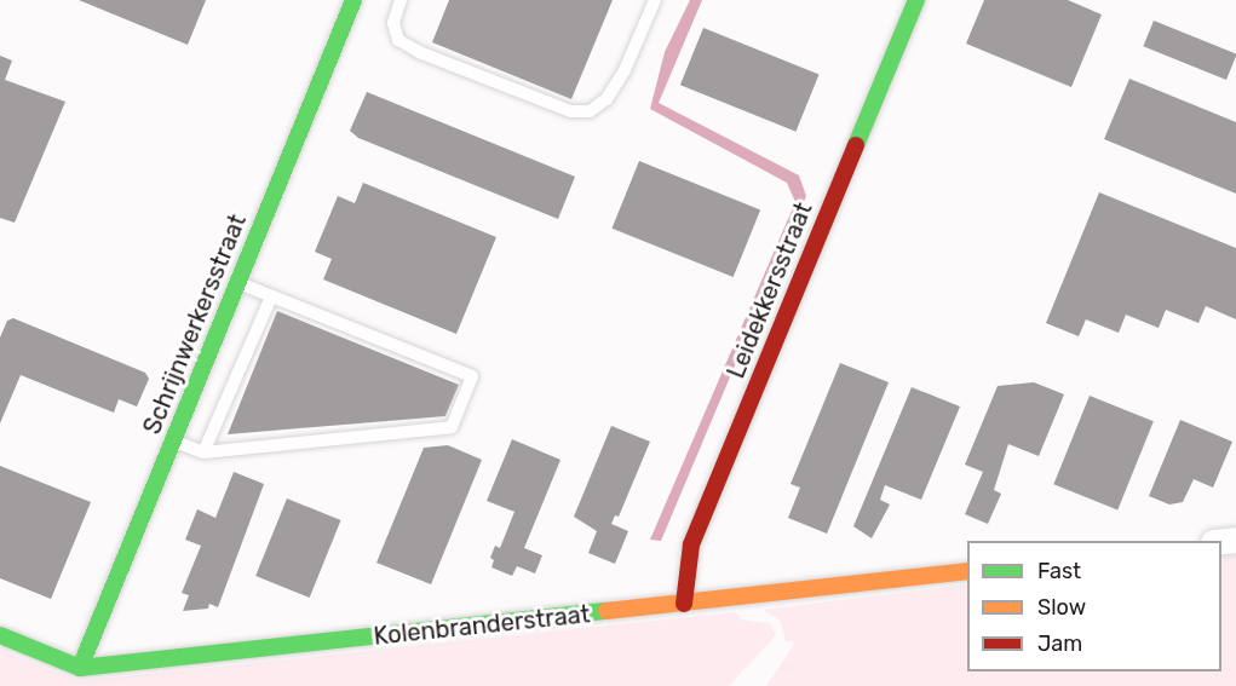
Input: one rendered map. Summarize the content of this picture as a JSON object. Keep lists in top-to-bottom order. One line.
{"streets":{"street":["Leidekkersstraat","Schrijnwerkersstraat","Kolenbranderstraat"]},"crossings":[["Leidekkersstraat","Kolenbranderstraat"],["Schrijnwerkersstraat","Kolenbranderstraat"]],"legend":["Fast","Slow","Jam"]}
